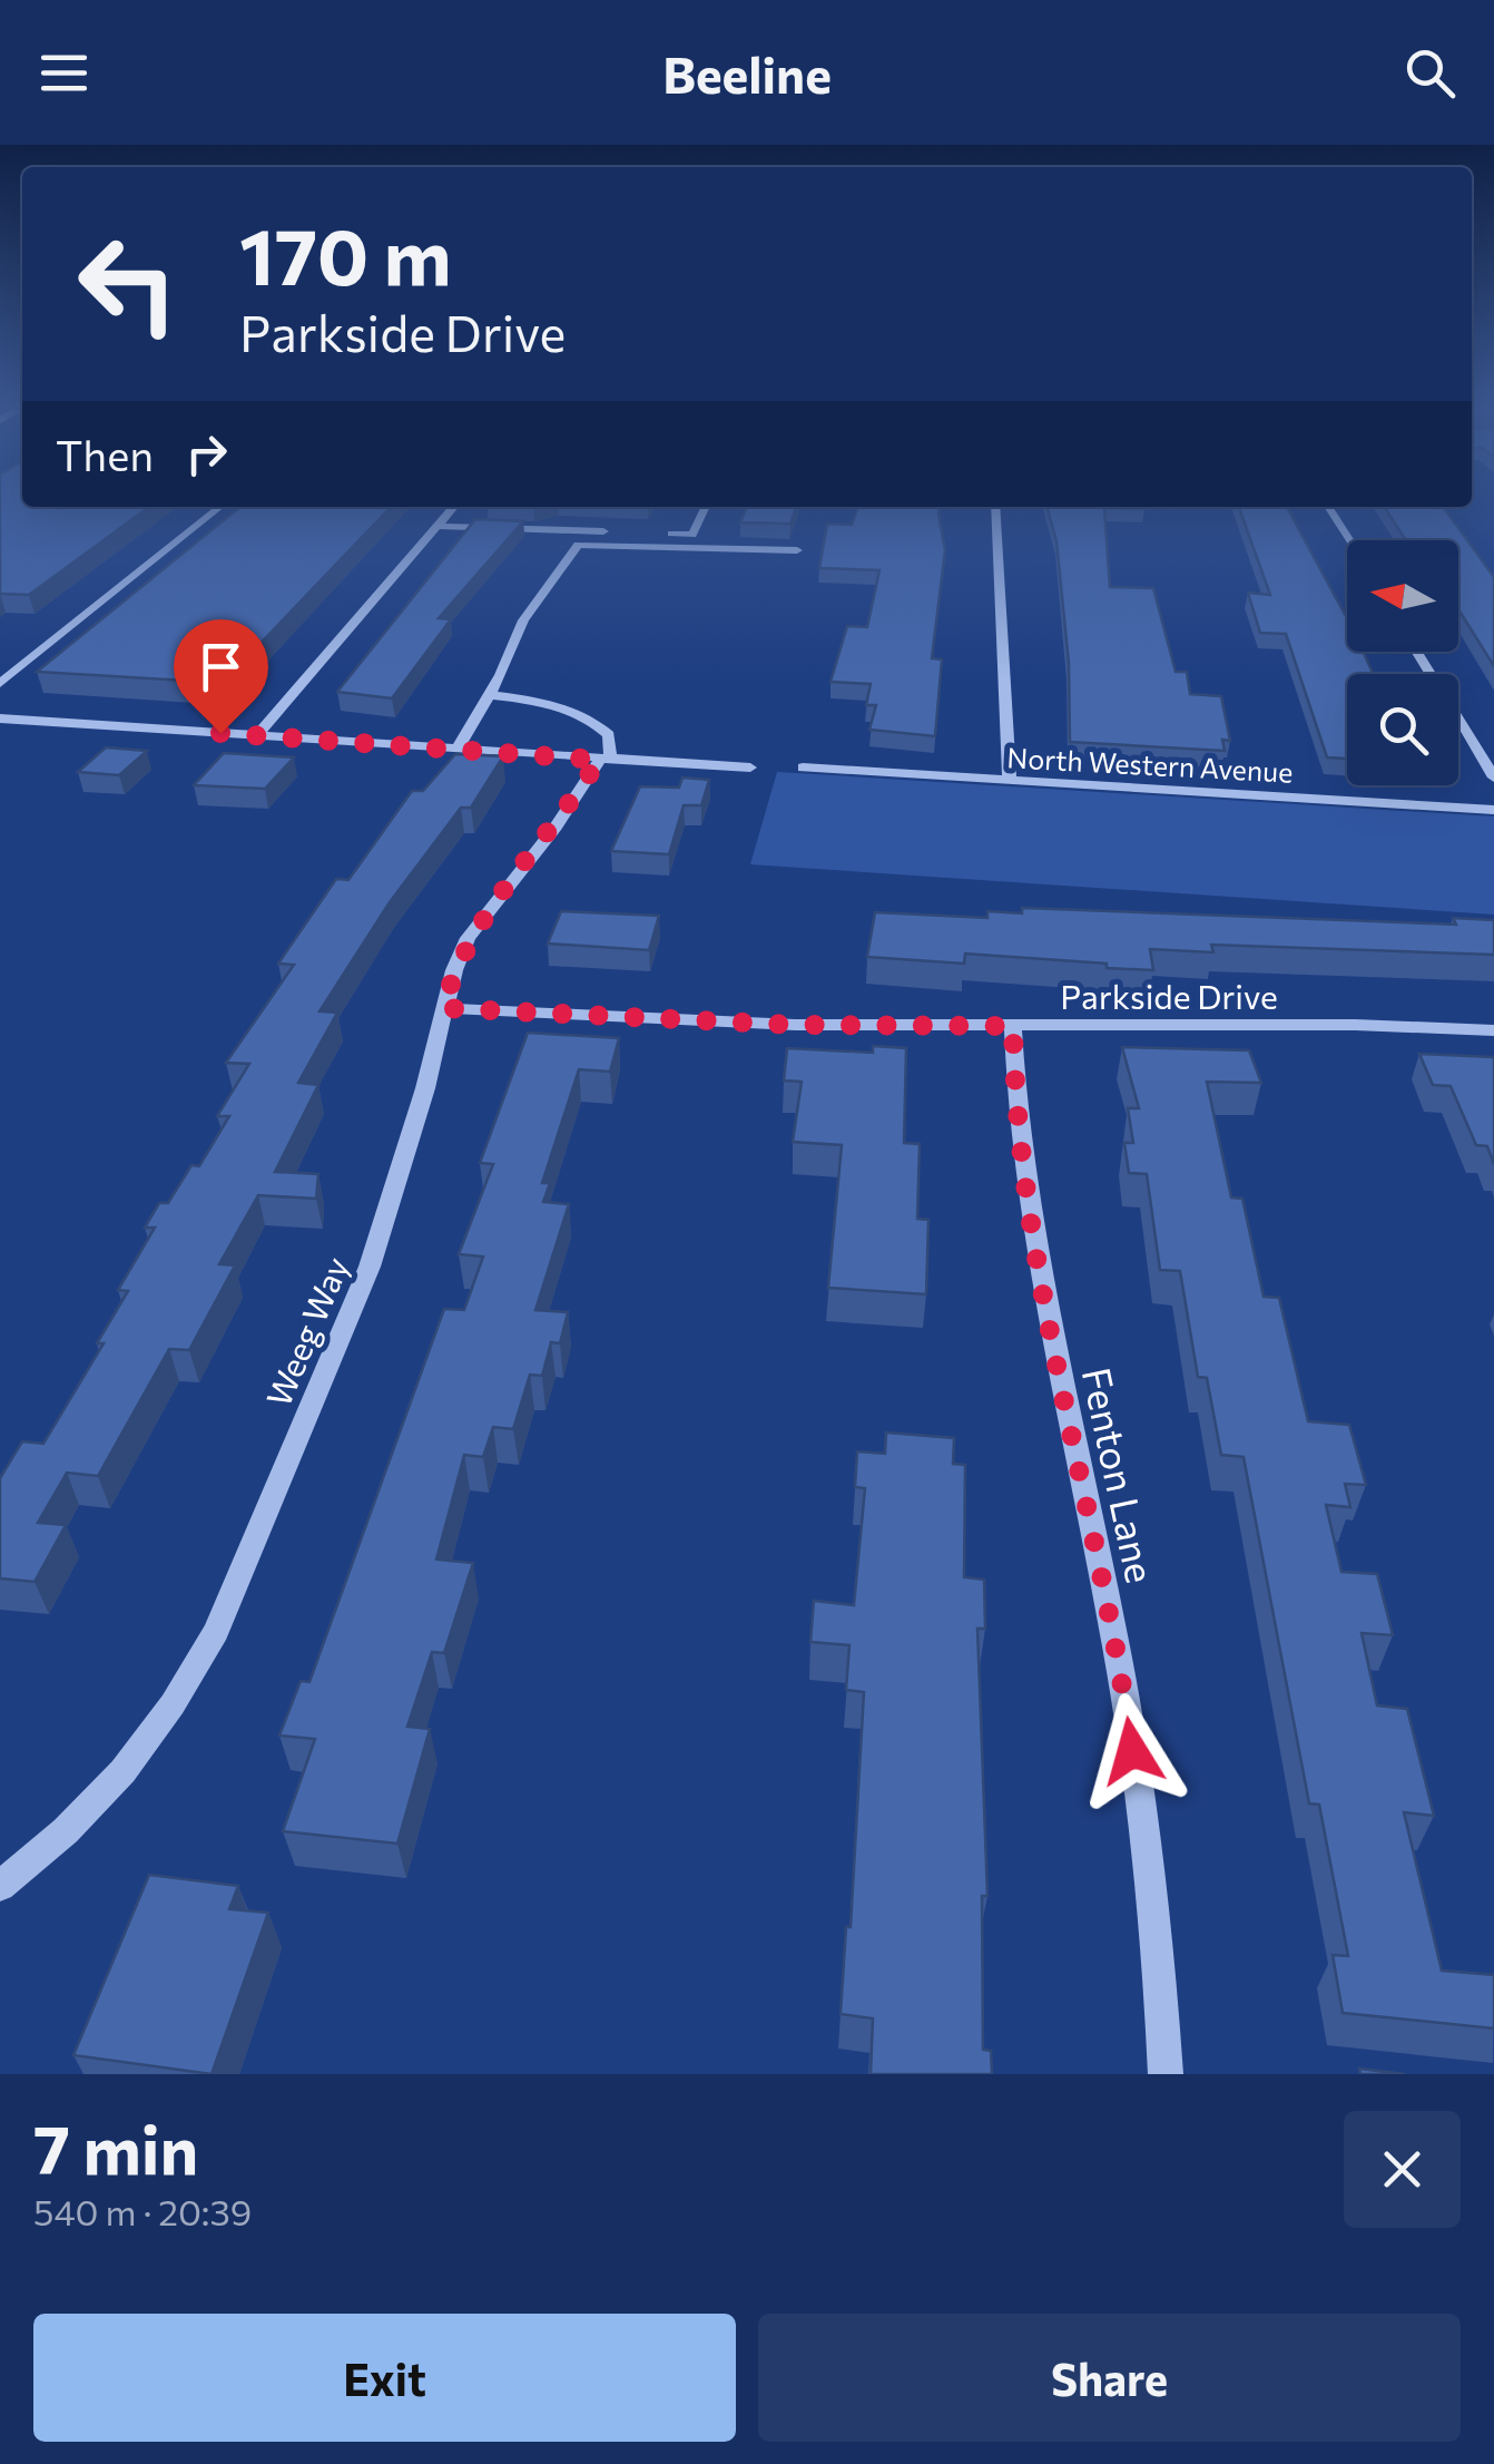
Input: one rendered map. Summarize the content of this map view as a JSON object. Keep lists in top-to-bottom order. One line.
{"streets":{"street":["North Western Avenue","Parkside Drive","Weeg Way","Fenton Lane"]},"crossings":[["Parkside Drive","Weeg Way"],["Parkside Drive","Fenton Lane"]],"north":"left","page":{"header":"Beeline","turn":["170 m","Parkside Drive"],"then":"Then","heading":["7 min","540 m · 20:39"],"buttons":["Exit","Share"]}}
